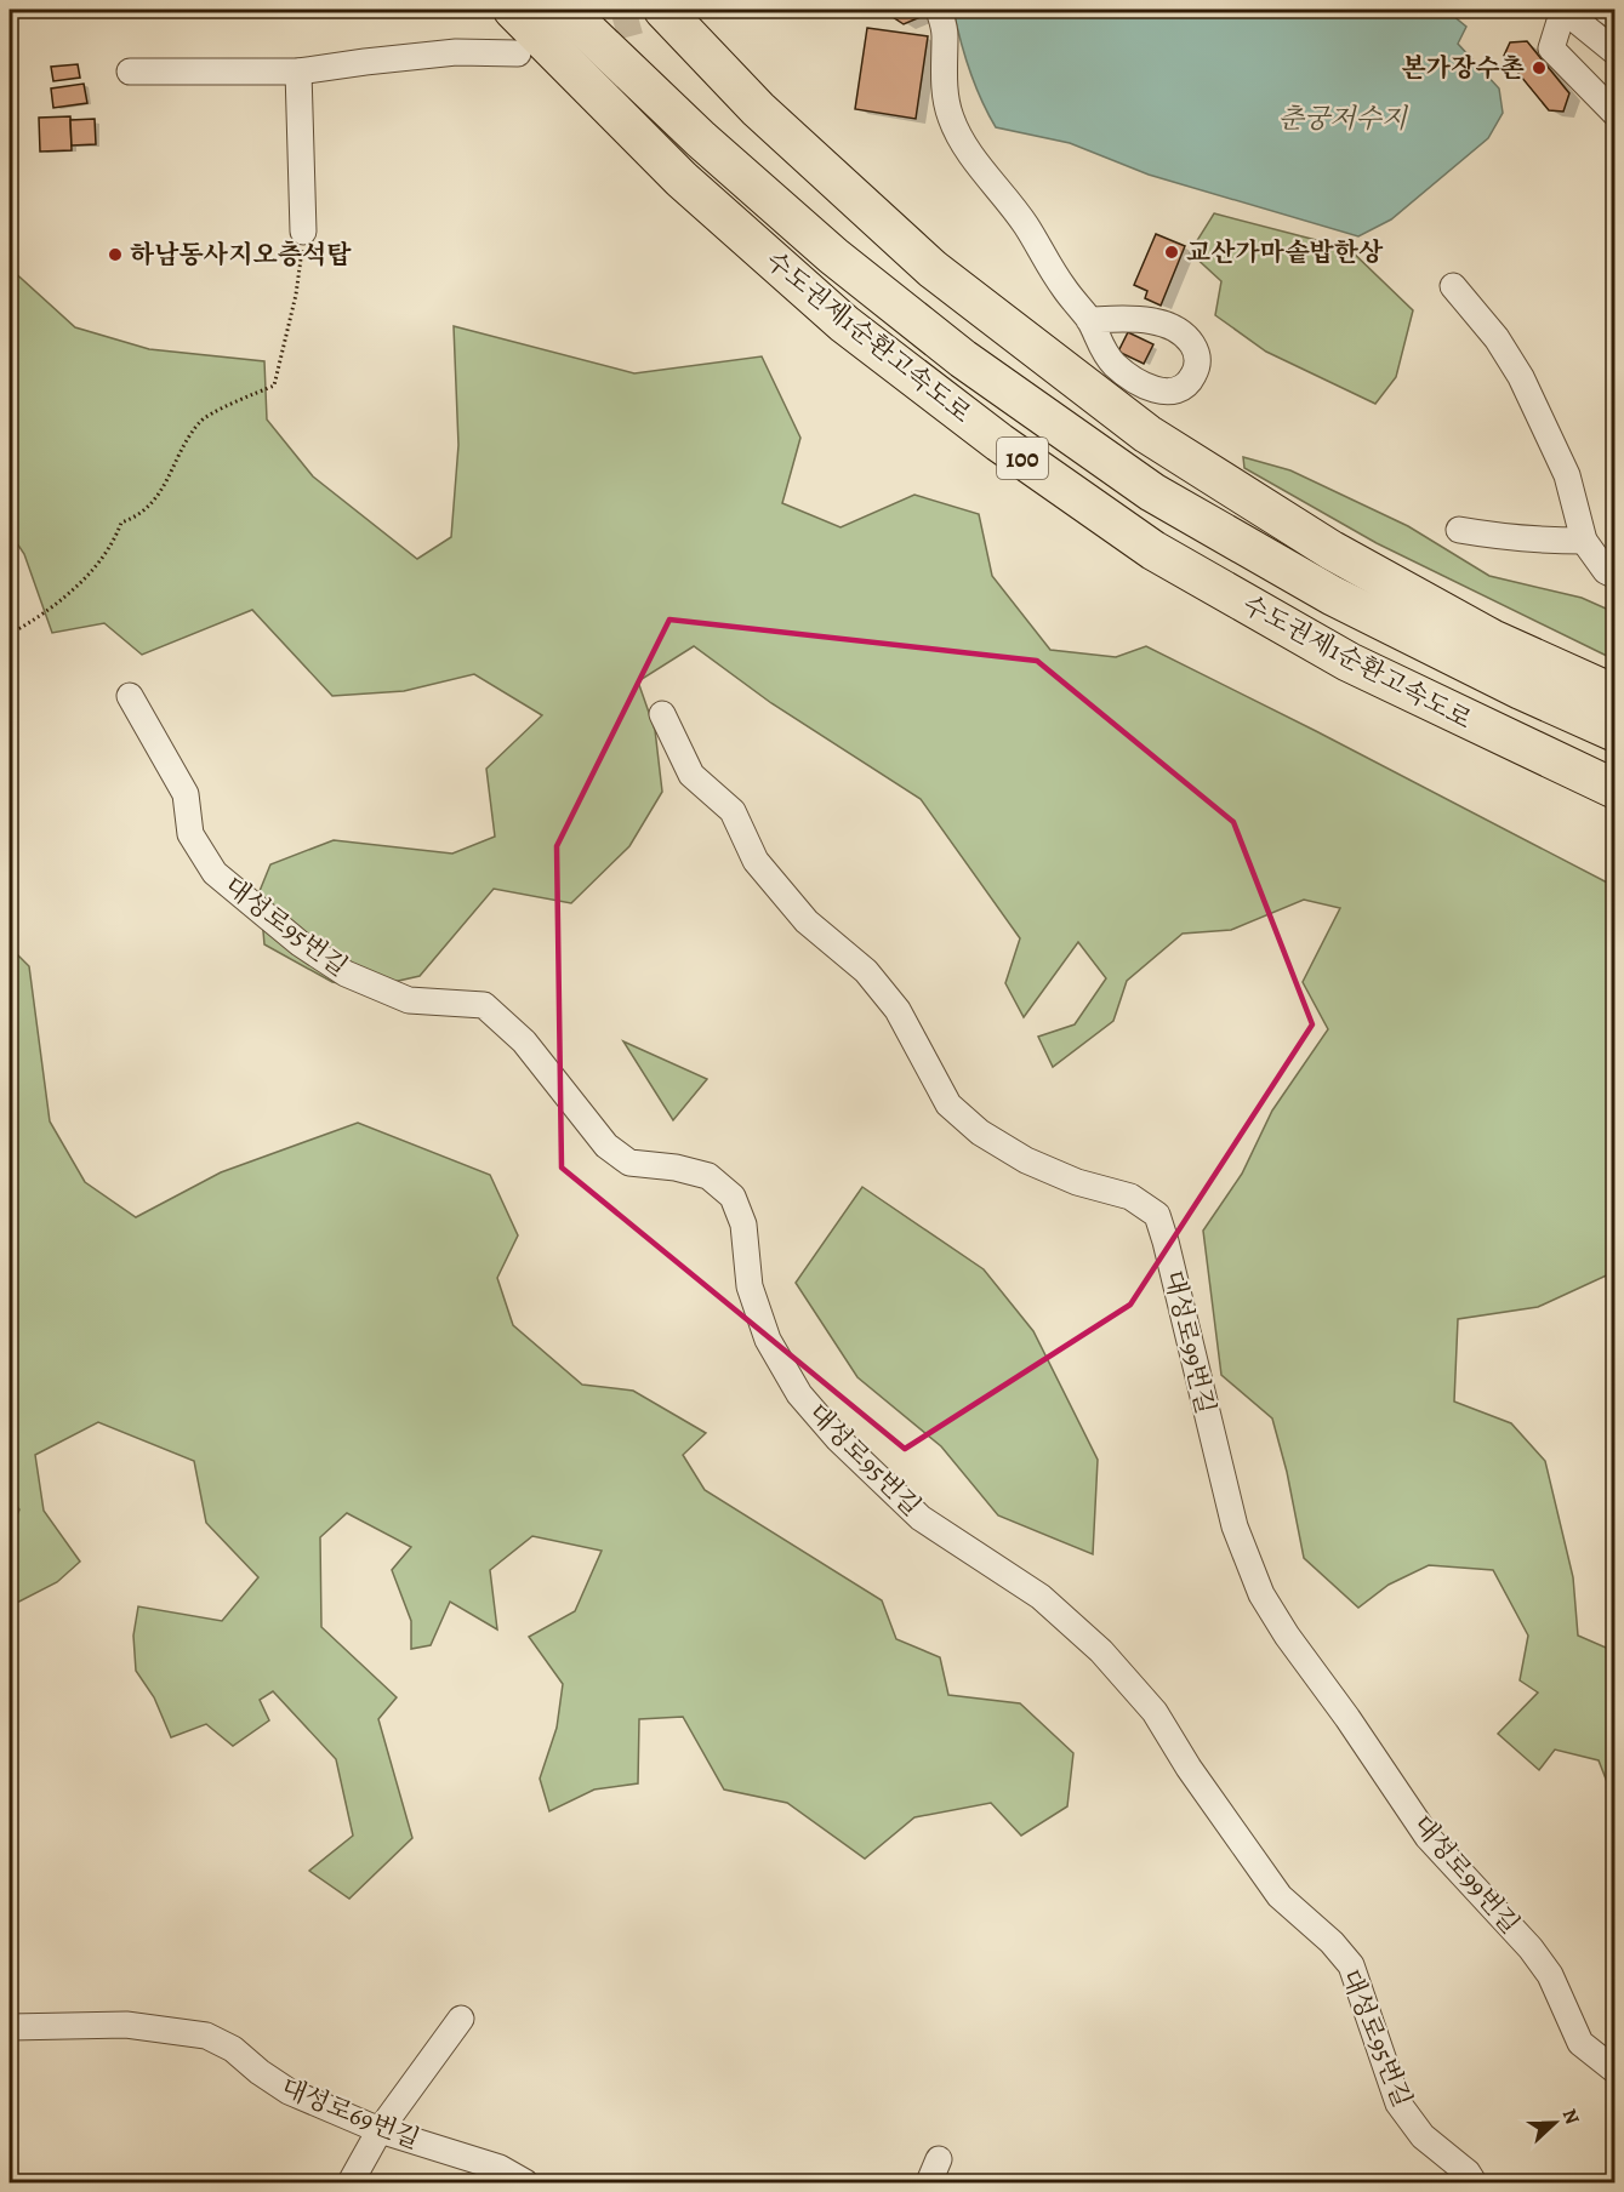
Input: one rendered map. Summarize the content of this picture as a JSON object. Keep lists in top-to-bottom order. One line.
{"streets":{"highway":["수도권제1순환고속도로","100"],"street":["대성로95번길","대성로99번길","대성로69번길"]},"water":["춘궁저수지"],"places":["본가장수촌","교산가마솥밥한상","하남동사지오층석탑"],"north":"right"}
